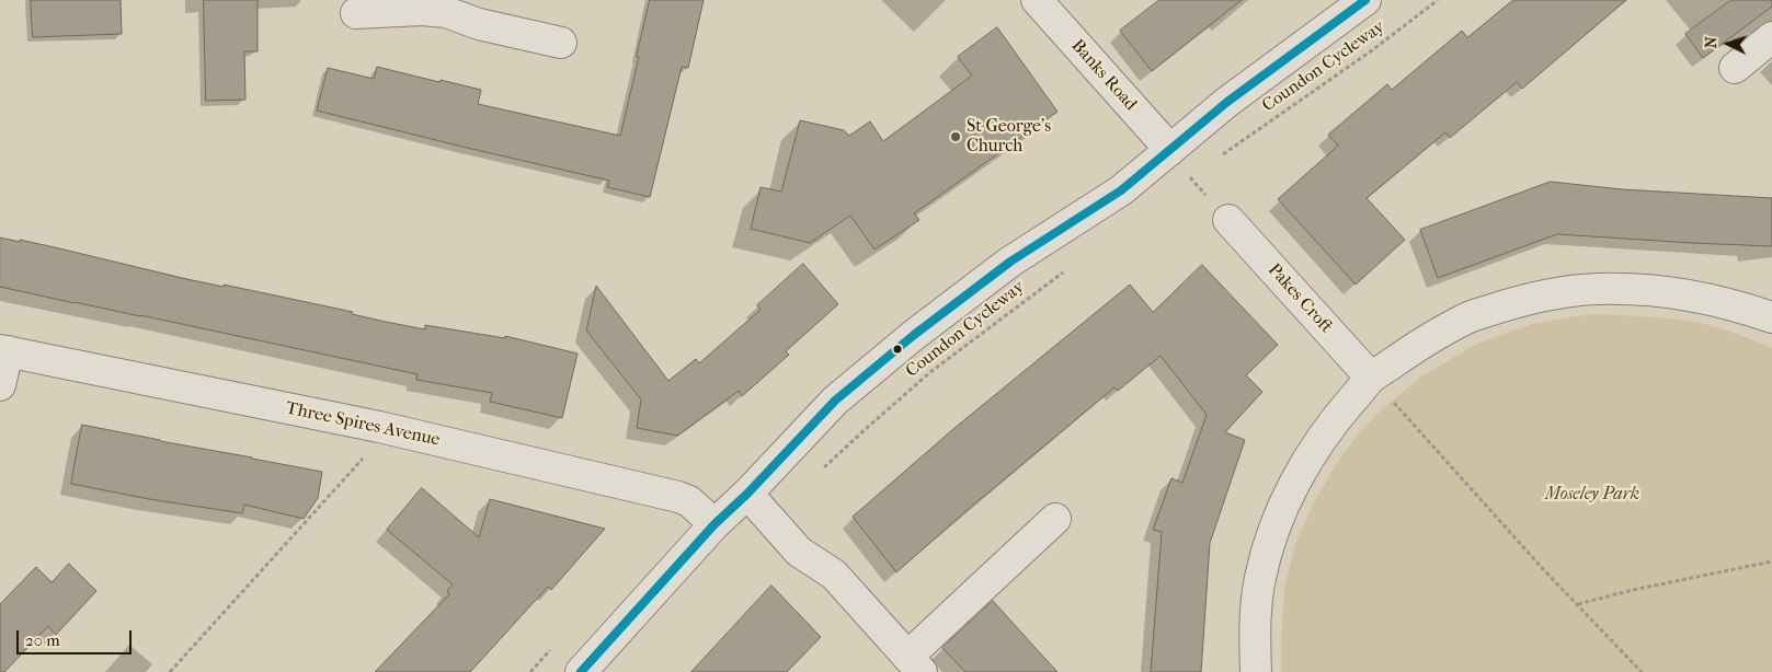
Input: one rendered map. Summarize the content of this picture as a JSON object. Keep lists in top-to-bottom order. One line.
{"streets":{"street":["Banks Road","Pakes Croft","Three Spires Avenue"],"path":["Coundon Cycleway"]},"parks":["Moseley Park"],"places":["St George's Church"],"scale_bar":"20 m","north":"left"}
